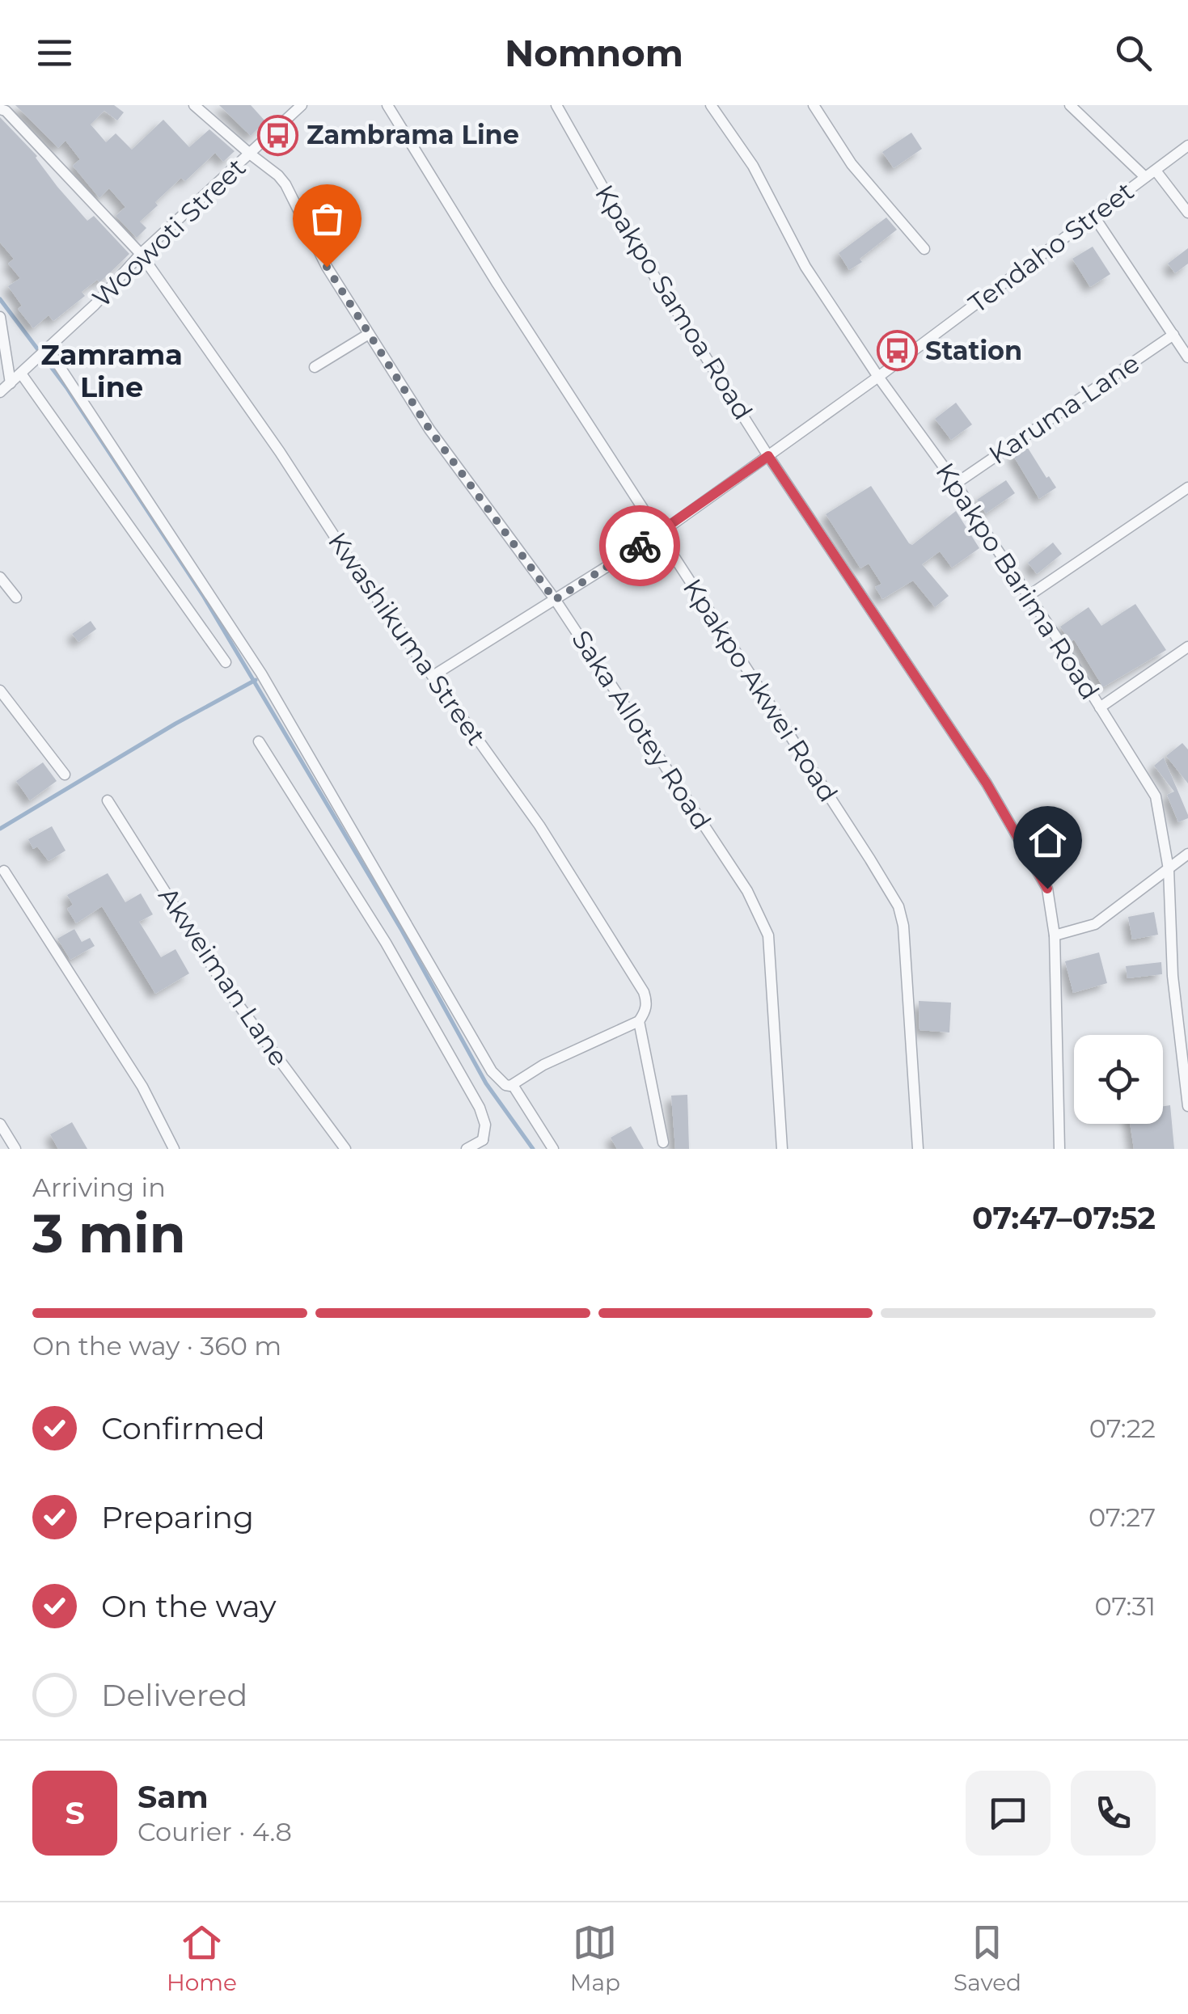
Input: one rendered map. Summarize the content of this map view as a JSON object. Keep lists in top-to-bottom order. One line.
{"streets":{"street":["Woowoti Street","Tendaho Street","Kpakpo Samoa Road","Karuma Lane","Kpakpo Barima Road","Kwashikuma Street","Kpakpo Akwei Road","Saka Allotey Road","Akweiman Lane"]},"crossings":[["Woowoti Street","Kwashikuma Street"],["Woowoti Street","Saka Allotey Road"],["Tendaho Street","Kpakpo Samoa Road"],["Tendaho Street","Kpakpo Barima Road"],["Tendaho Street","Kwashikuma Street"],["Tendaho Street","Kpakpo Akwei Road"],["Tendaho Street","Saka Allotey Road"],["Karuma Lane","Kpakpo Barima Road"]],"districts":["Zamrama Line"],"places":{"bus stop":["Zambrama Line","Station"]},"page":{"header":"Nomnom","heading":["3 min","Arriving in","07:47–07:52"],"panel":["Sam","Courier · 4.8"],"bar":"On the way · 360 m","list":[["Confirmed","07:22"],["Preparing","07:27"],["On the way","07:31"],"Delivered"],"round":"S","tabs":["Home","Map","Saved"]}}
